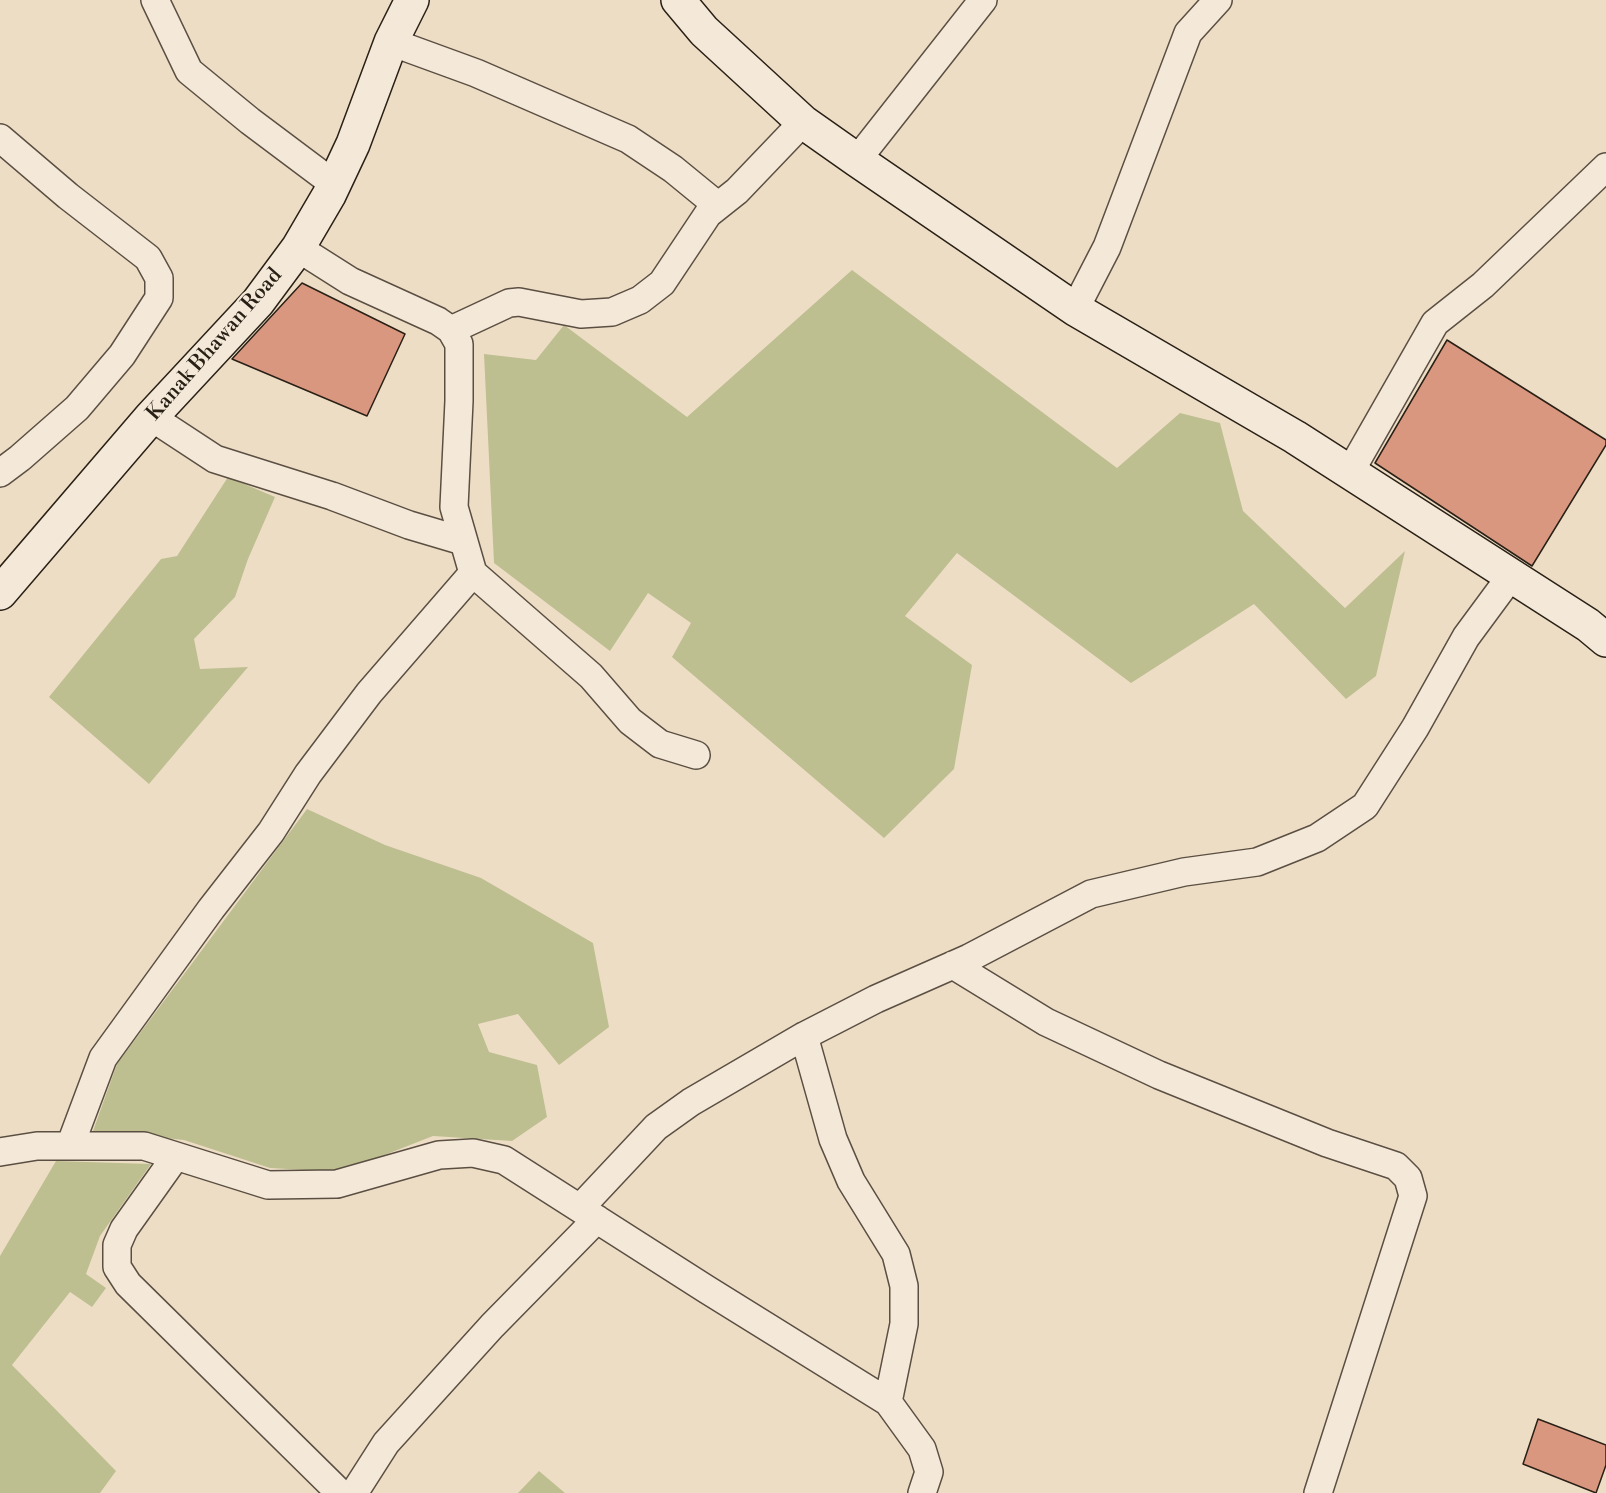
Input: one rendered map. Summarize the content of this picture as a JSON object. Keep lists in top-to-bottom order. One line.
{"streets":{"street":["Kanak Bhawan Road"]}}
